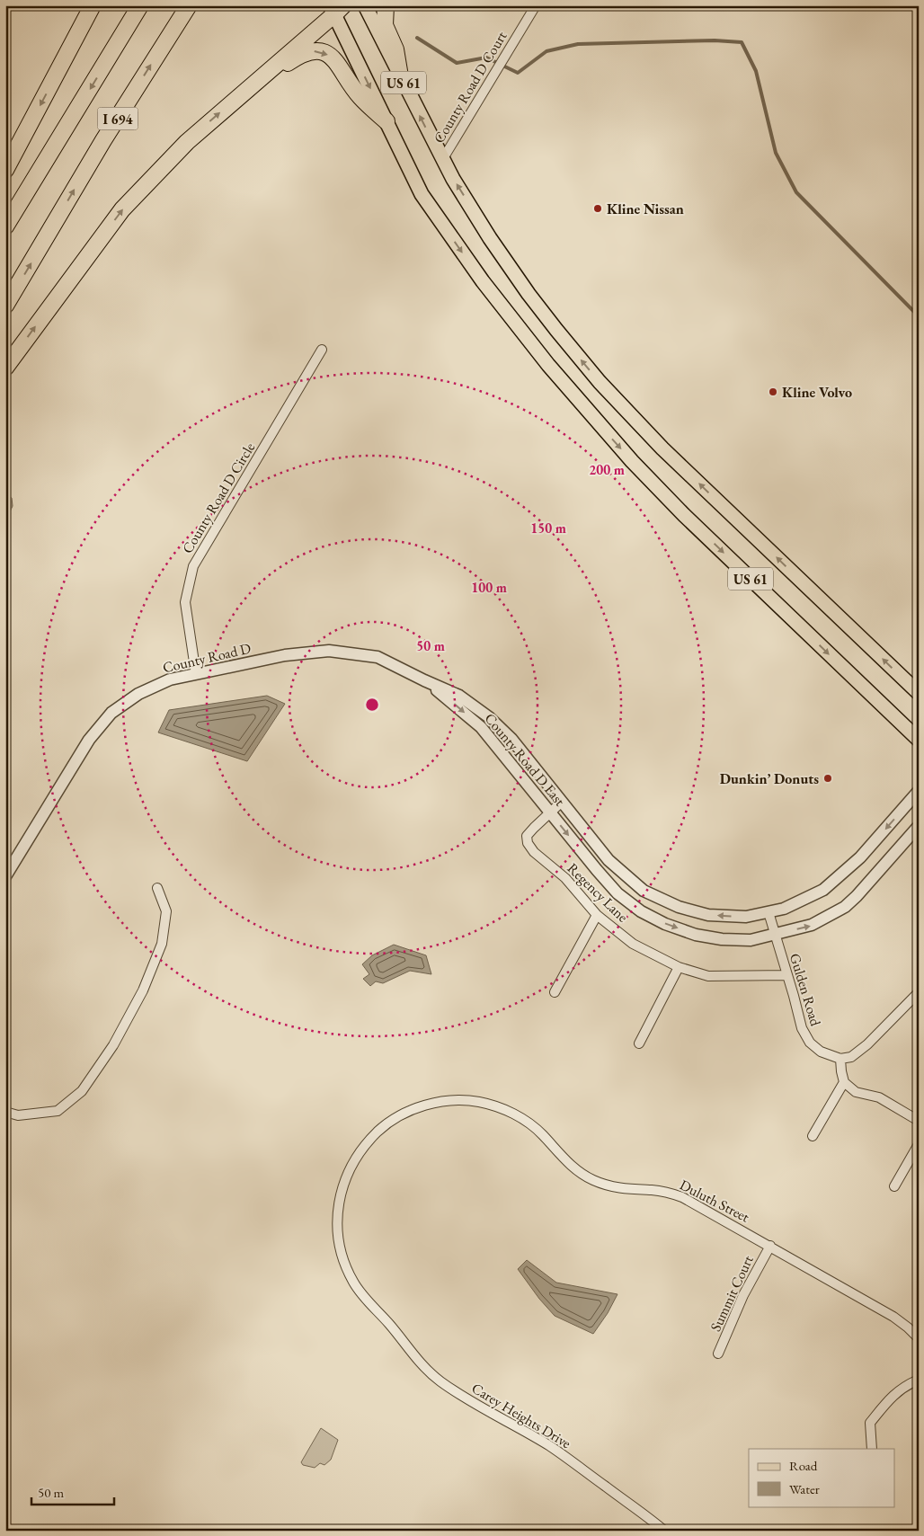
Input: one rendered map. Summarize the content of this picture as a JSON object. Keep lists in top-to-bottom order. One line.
{"streets":{"highway":["I 694"],"main road":["US 61"],"street":["County Road D Court","County Road D Circle","County Road D","County Road D East","Regency Lane","Gulden Road","Duluth Street","Summit Court","Carey Heights Drive"]},"crossings":[["US 61","County Road D Court"],["County Road D Circle","County Road D"],["County Road D","County Road D East"],["County Road D East","Regency Lane"],["County Road D East","Gulden Road"],["Regency Lane","Gulden Road"],["Duluth Street","Summit Court"],["Duluth Street","Carey Heights Drive"]],"places":["Kline Nissan","Kline Volvo","Dunkin’ Donuts"],"legend":["Road","Water"],"scale_bar":"50 m","rings":["200 m","150 m","100 m","50 m"]}
